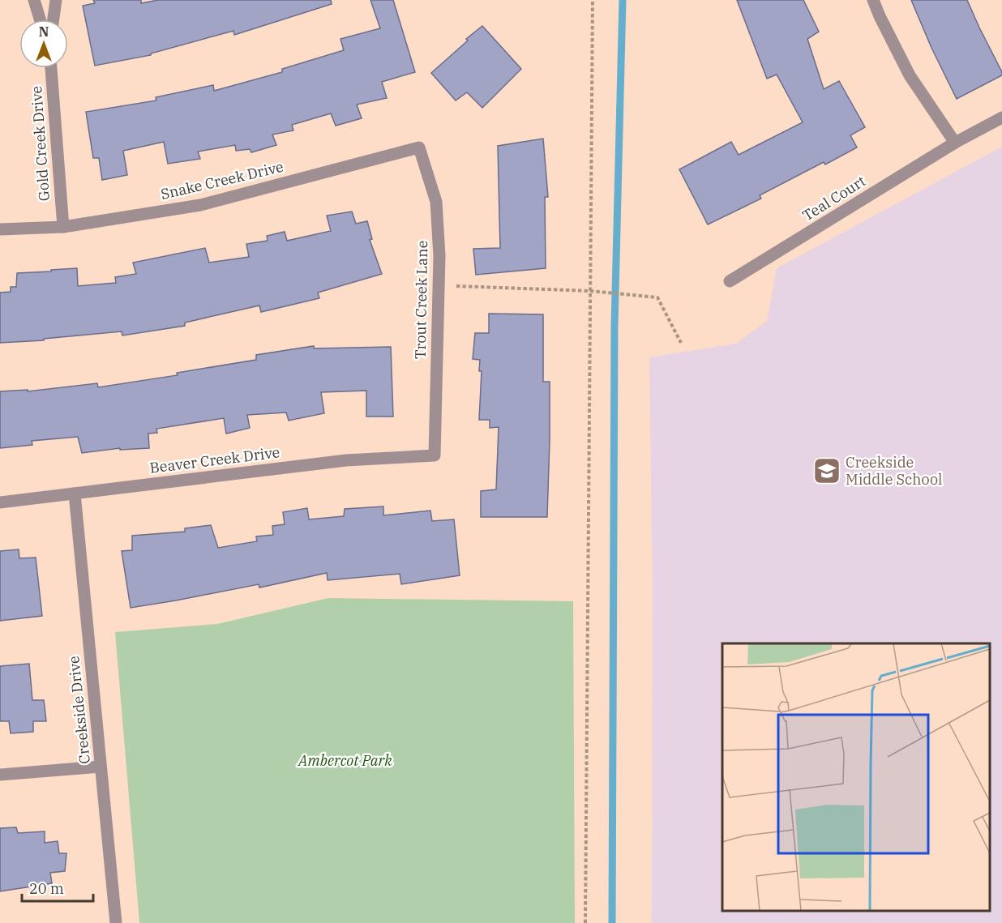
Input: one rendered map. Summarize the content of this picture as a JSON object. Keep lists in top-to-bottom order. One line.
{"streets":{"street":["Gold Creek Drive","Snake Creek Drive","Teal Court","Trout Creek Lane","Beaver Creek Drive","Creekside Drive"]},"crossings":[["Gold Creek Drive","Snake Creek Drive"],["Snake Creek Drive","Trout Creek Lane"],["Trout Creek Lane","Beaver Creek Drive"],["Beaver Creek Drive","Creekside Drive"]],"parks":["Ambercot Park"],"places":{"school or university":["Creekside Middle School"]},"scale_bar":"20 m","north":"top"}
